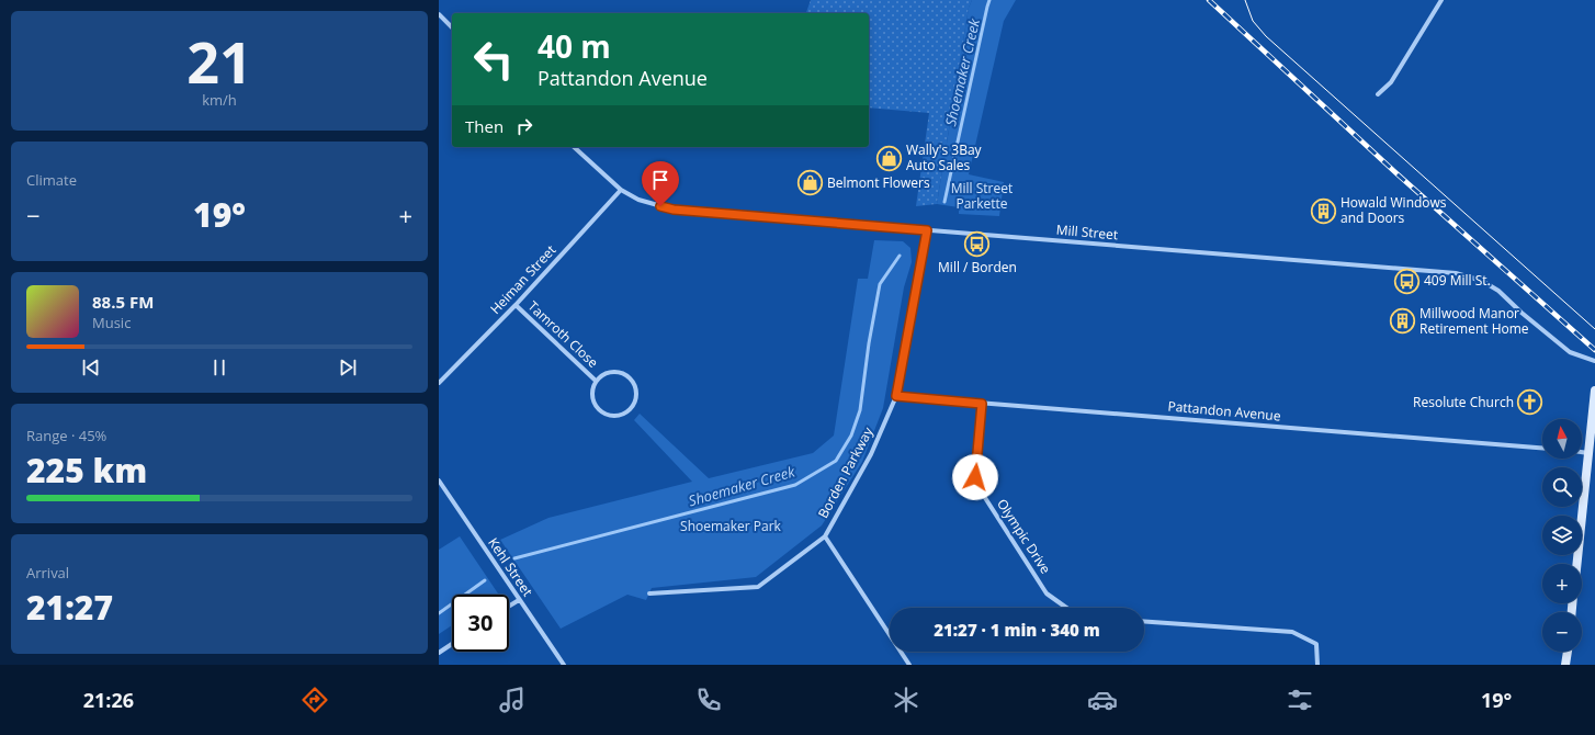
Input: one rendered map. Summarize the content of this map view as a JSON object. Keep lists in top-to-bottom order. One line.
{"streets":{"street":["Mill Street","Heiman Street","Tamroth Close","Pattandon Avenue","Borden Parkway","Olympic Drive","Kehl Street"]},"crossings":[["Mill Street","Heiman Street"],["Mill Street","Borden Parkway"],["Heiman Street","Tamroth Close"],["Pattandon Avenue","Borden Parkway"],["Pattandon Avenue","Olympic Drive"]],"water":["Shoemaker Creek"],"parks":["Mill Street Parkette","Shoemaker Park"],"places":{"shop":["Wally's 3Bay Auto Sales","Belmont Flowers"],"building":["Howald Windows and Doors","Millwood Manor Retirement Home"],"bus stop":["Mill / Borden","409 Mill St."],"church":["Resolute Church"]},"north":"top","page":{"tile":[["21","km/h"],"Climate",["Range · 45%","225 km"],["Arrival","21:27"]],"turn":["40 m","Pattandon Avenue"],"then":"Then","heat":["−","19°","+"],"song":["88.5 FM","Music"],"map_buttons":["+","−"],"limit":"30","trip":"21:27 · 1 min · 340 m","tabs":["21:26","19°"]}}
